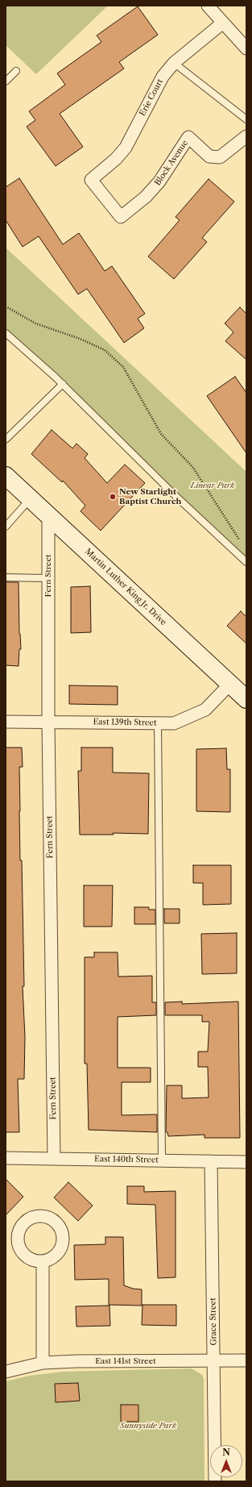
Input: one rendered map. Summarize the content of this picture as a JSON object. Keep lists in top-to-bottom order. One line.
{"streets":{"main road":["Martin Luther King Jr. Drive"],"street":["Erie Court","Block Avenue","Fern Street","East 139th Street","East 140th Street","Grace Street","East 141st Street"]},"crossings":[["Erie Court","Block Avenue"],["Fern Street","Martin Luther King Jr. Drive"],["Fern Street","East 139th Street"],["Fern Street","East 140th Street"],["Martin Luther King Jr. Drive","East 139th Street"],["East 140th Street","Grace Street"],["Grace Street","East 141st Street"]],"parks":["Linear Park","Sunnyside Park"],"places":["New Starlight Baptist Church"],"north":"top"}
